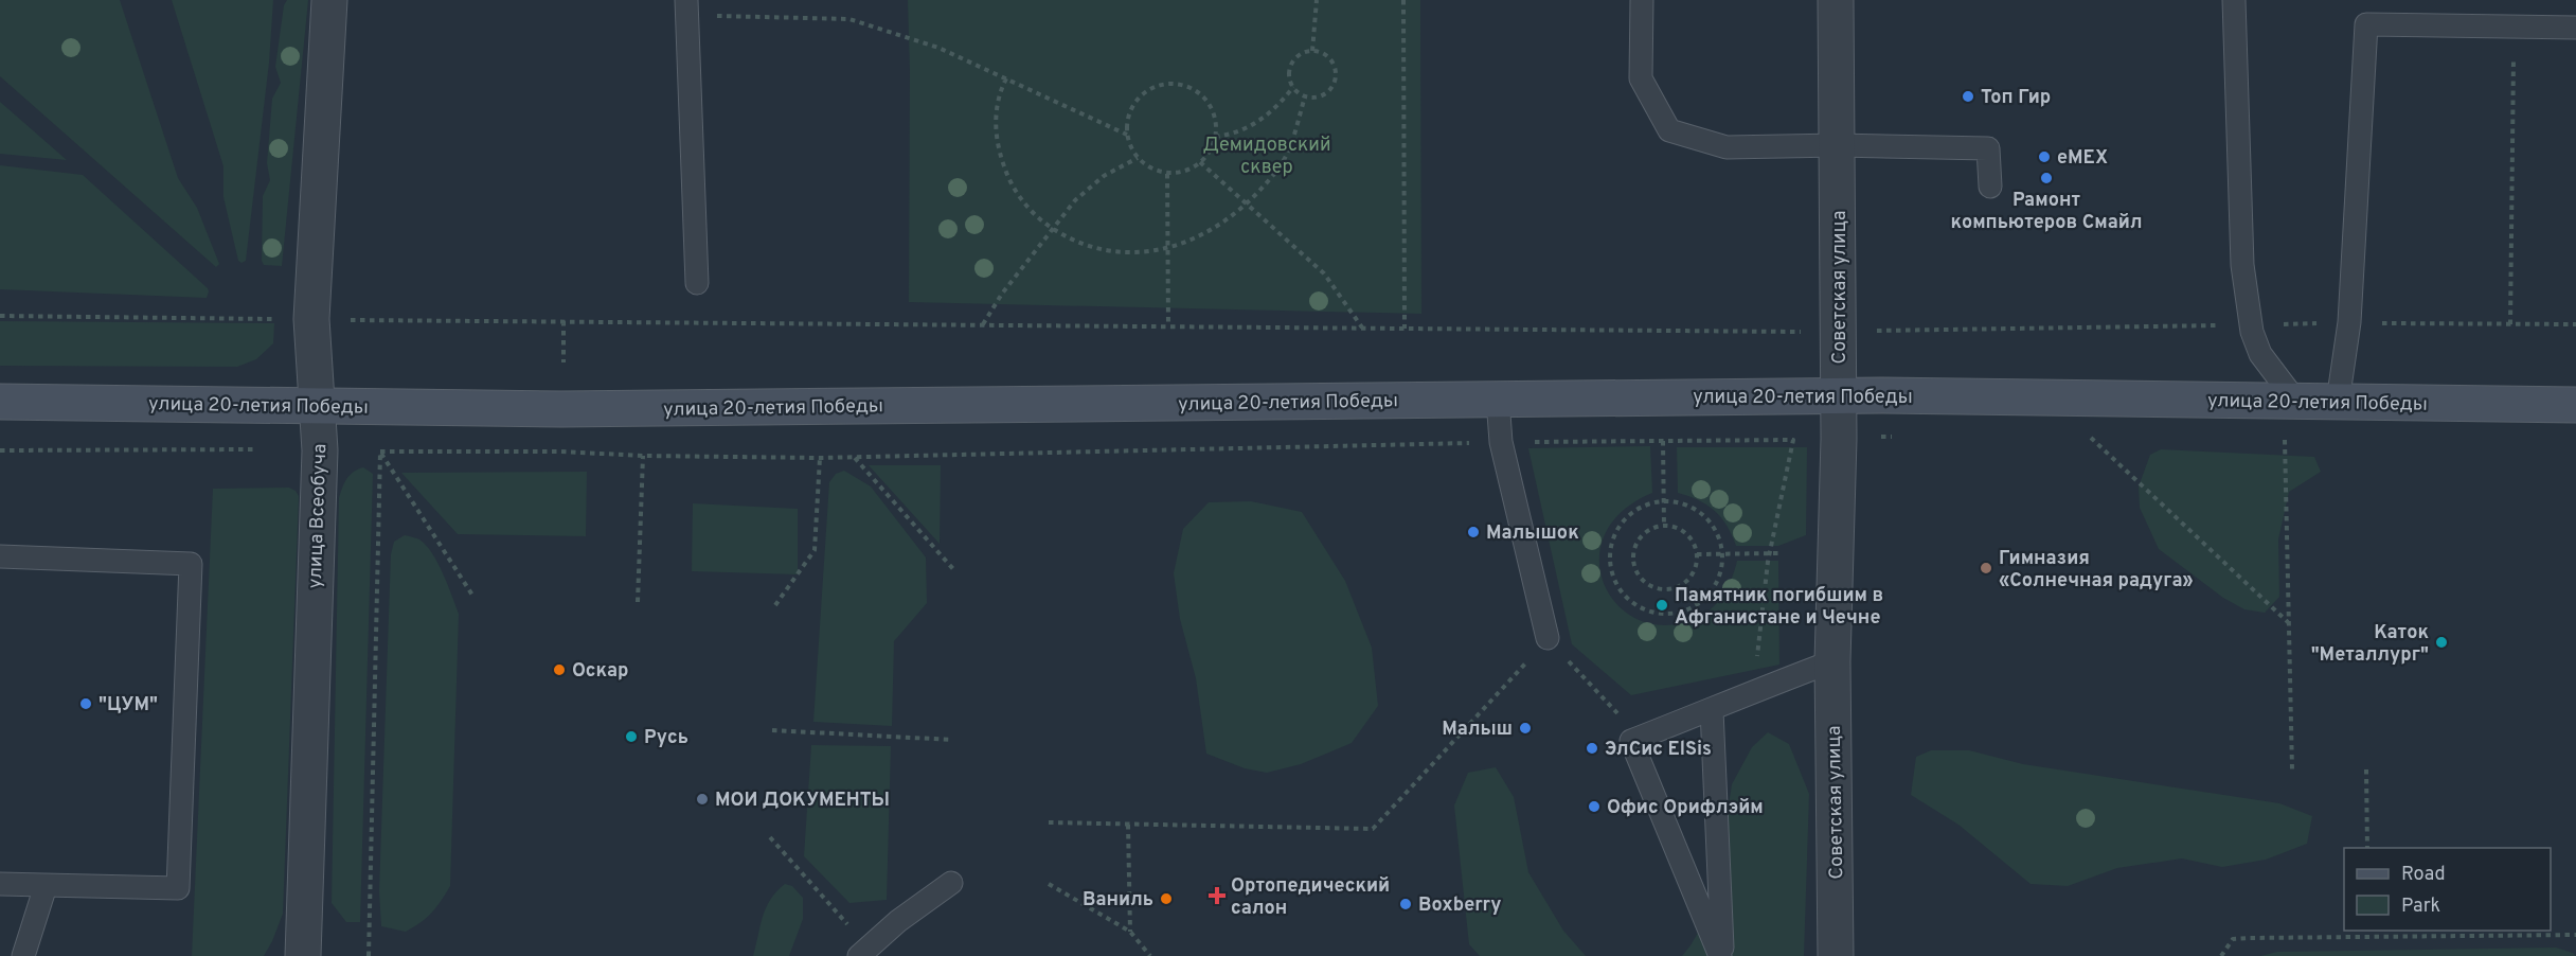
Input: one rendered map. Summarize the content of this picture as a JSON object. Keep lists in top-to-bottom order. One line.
{"streets":{"street":["Советская улица","улица 20-летия Победы","улица Всеобуча"]},"crossings":[["Советская улица","улица 20-летия Победы"],["улица 20-летия Победы","улица Всеобуча"]],"parks":["Демидовский сквер"],"places":{"other":["Топ Гир","eMEX","Рамонт компьютеров Смайл","Малышок","Гимназия «Солнечная радуга»","Памятник погибшим в Афганистане и Чечне","Каток \"Металлург\"","Оскар","\"ЦУМ\"","Малыш","Русь","ЭлСис ElSis","МОИ ДОКУМЕНТЫ","Офис Орифлэйм","Ваниль","Boxberry"],"health":["Ортопедический салон"]},"legend":["Road","Park"]}
